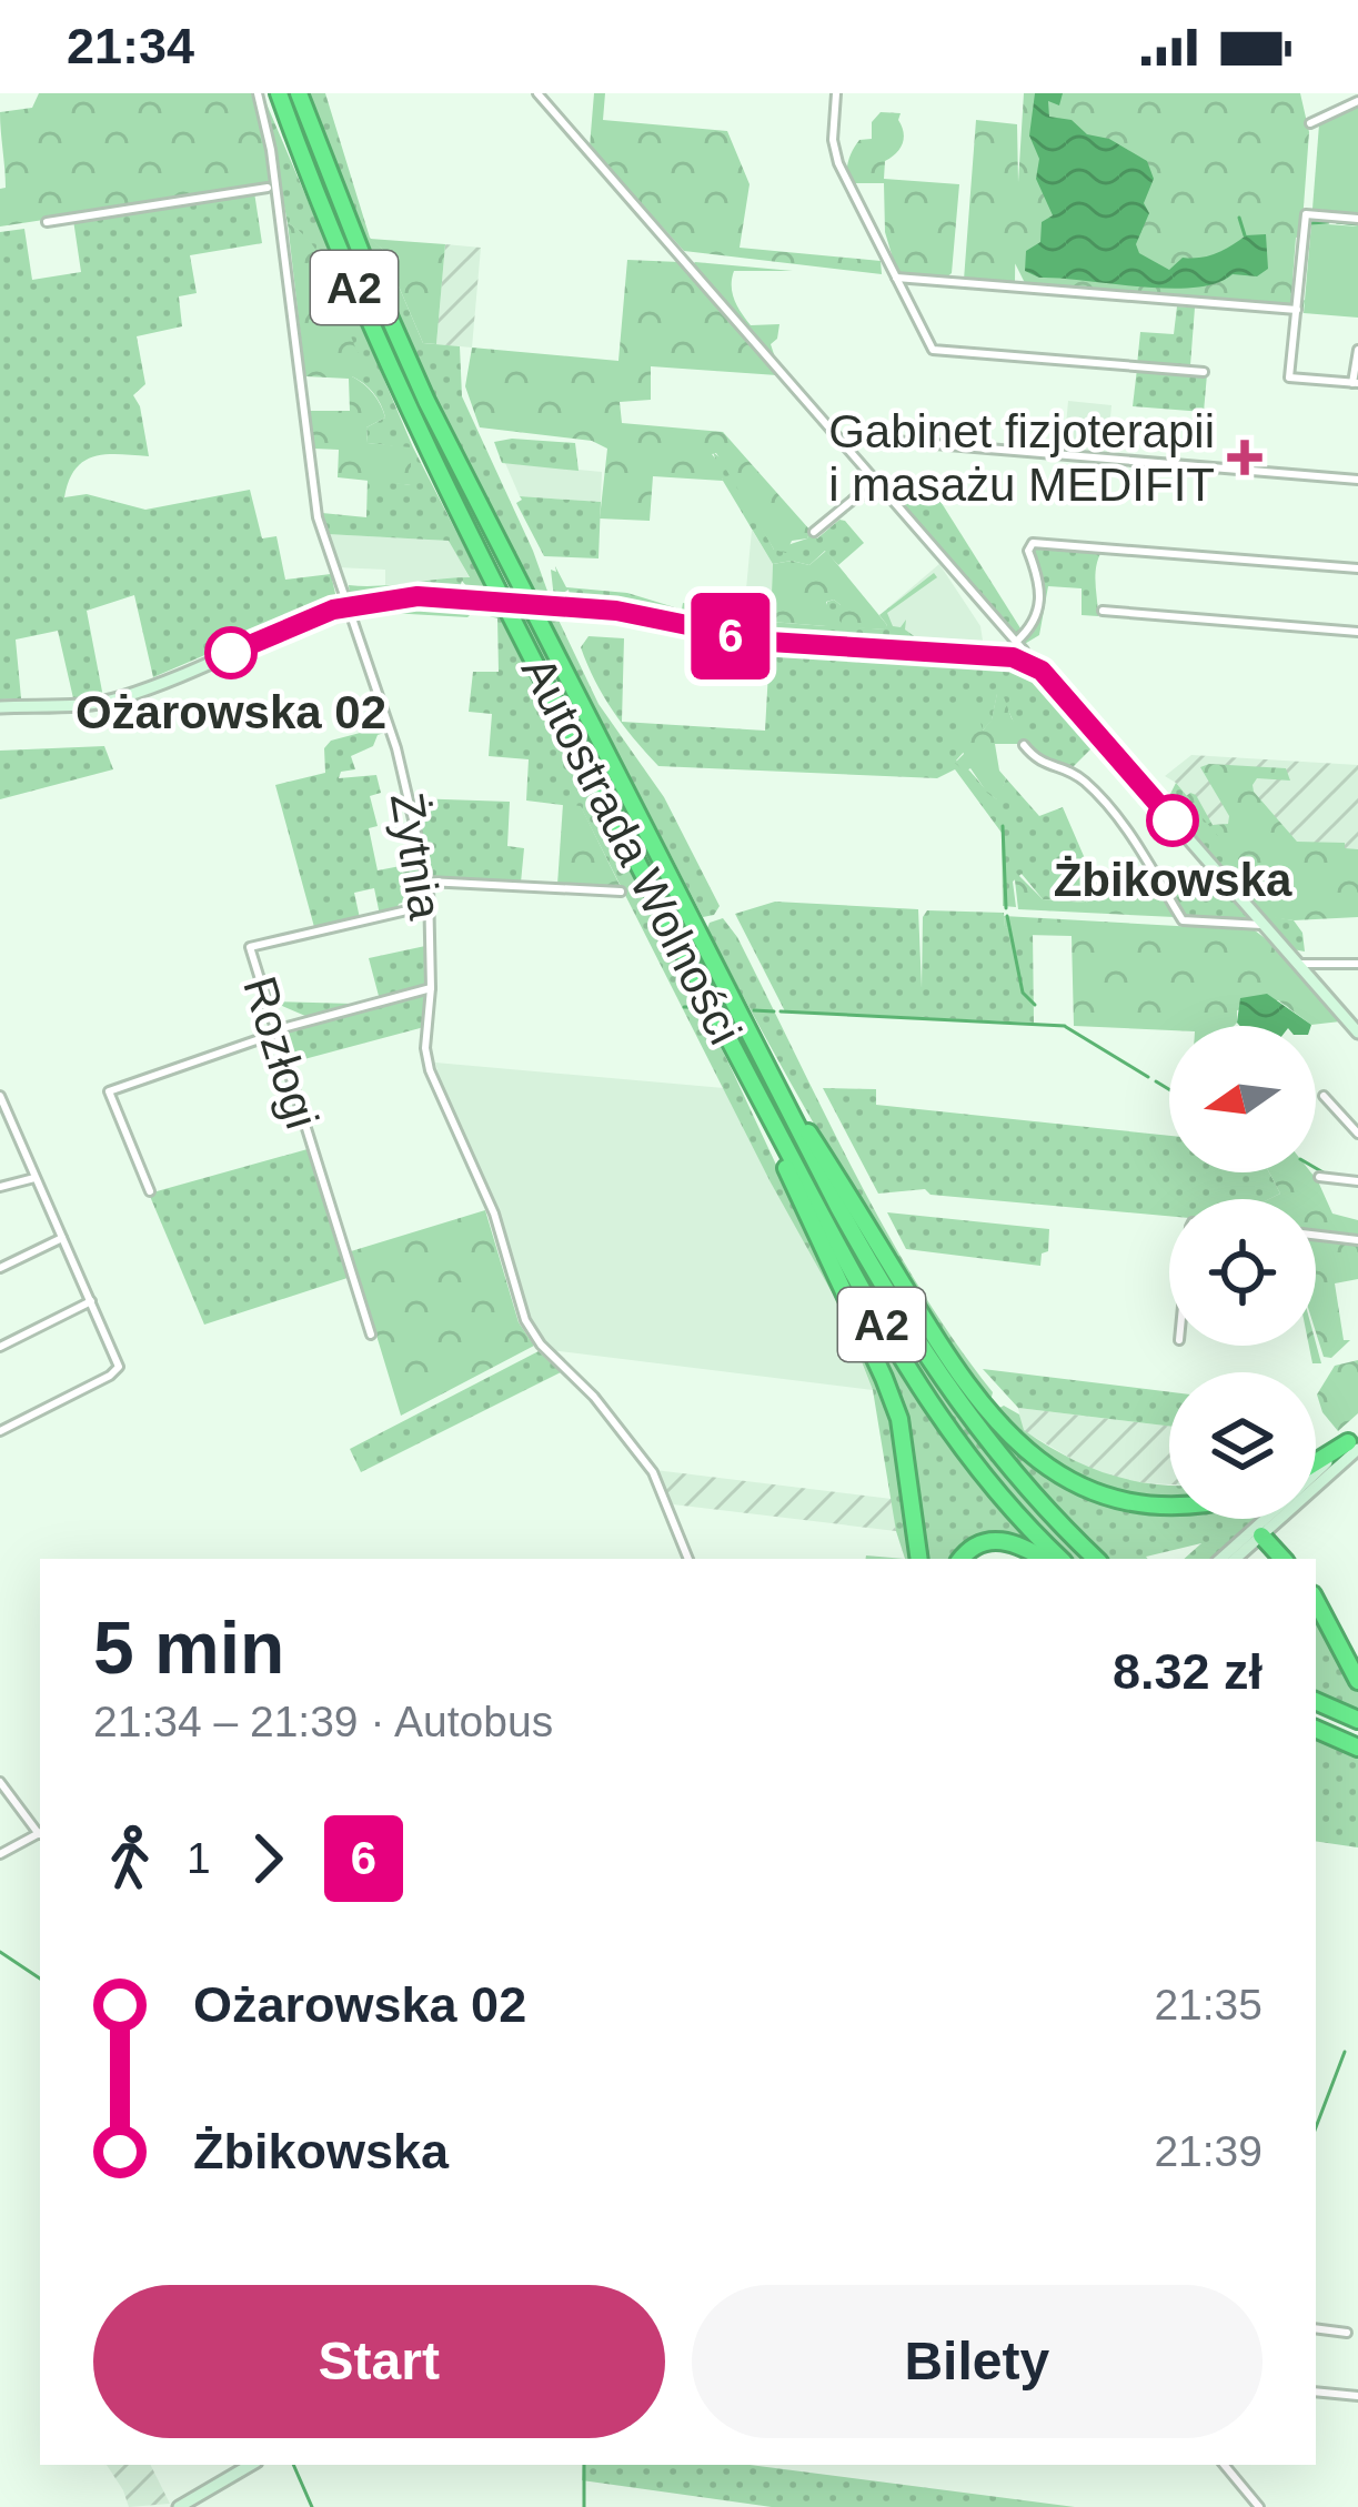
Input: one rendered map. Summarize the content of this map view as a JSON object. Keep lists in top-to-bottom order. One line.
{"streets":{"highway":["A2","Autostrada Wolności"],"street":["Żytnia","Rozłogi"]},"crossings":[["Żytnia","Rozłogi"]],"places":{"health":["Gabinet fizjoterapii i masażu MEDIFIT"],"other":["Ożarowska 02","Żbikowska"]},"lines":["bus line 6"],"north":"left","page":{"status":"21:34","on_map":"6","heading":["5 min","21:34 – 21:39 · Autobus","8.32 zł"],"legs":["1","6"],"list":[{"name":"Ożarowska 02","value":"21:35"},{"name":"Żbikowska","value":"21:39"}],"buttons":["Start","Bilety"]}}
